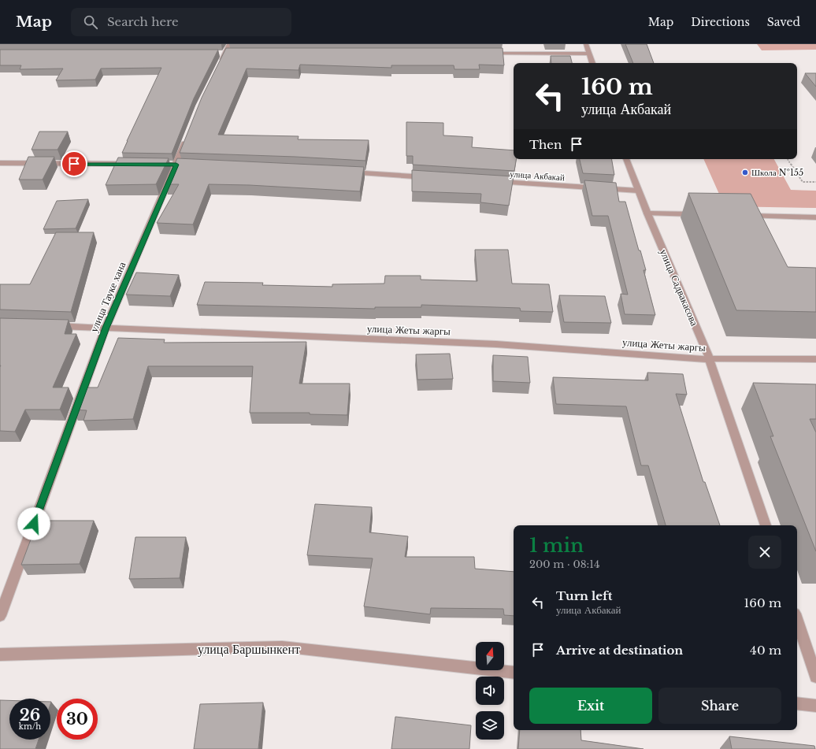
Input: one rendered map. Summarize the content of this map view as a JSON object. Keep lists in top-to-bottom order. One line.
{"streets":{"street":["улица Акбакай","улица Садвакасова","улица Тауке хана","улица Жеты жаргы","улица Баршынкент"]},"crossings":[["улица Акбакай","улица Садвакасова"],["улица Садвакасова","улица Жеты жаргы"],["улица Тауке хана","улица Жеты жаргы"]],"places":["Школа №155"],"north":"top","page":{"header":"Map","search":"Search here","nav":["Map","Directions","Saved"],"turn":["160 m","улица Акбакай"],"then":"Then","heading":["1 min","200 m · 08:14"],"list":[{"name":"Turn left","note":"улица Акбакай","value":"160 m"},{"name":"Arrive at destination","value":"40 m"}],"buttons":["Exit","Share"],"speed":"26 km/h","limit":"30"}}
